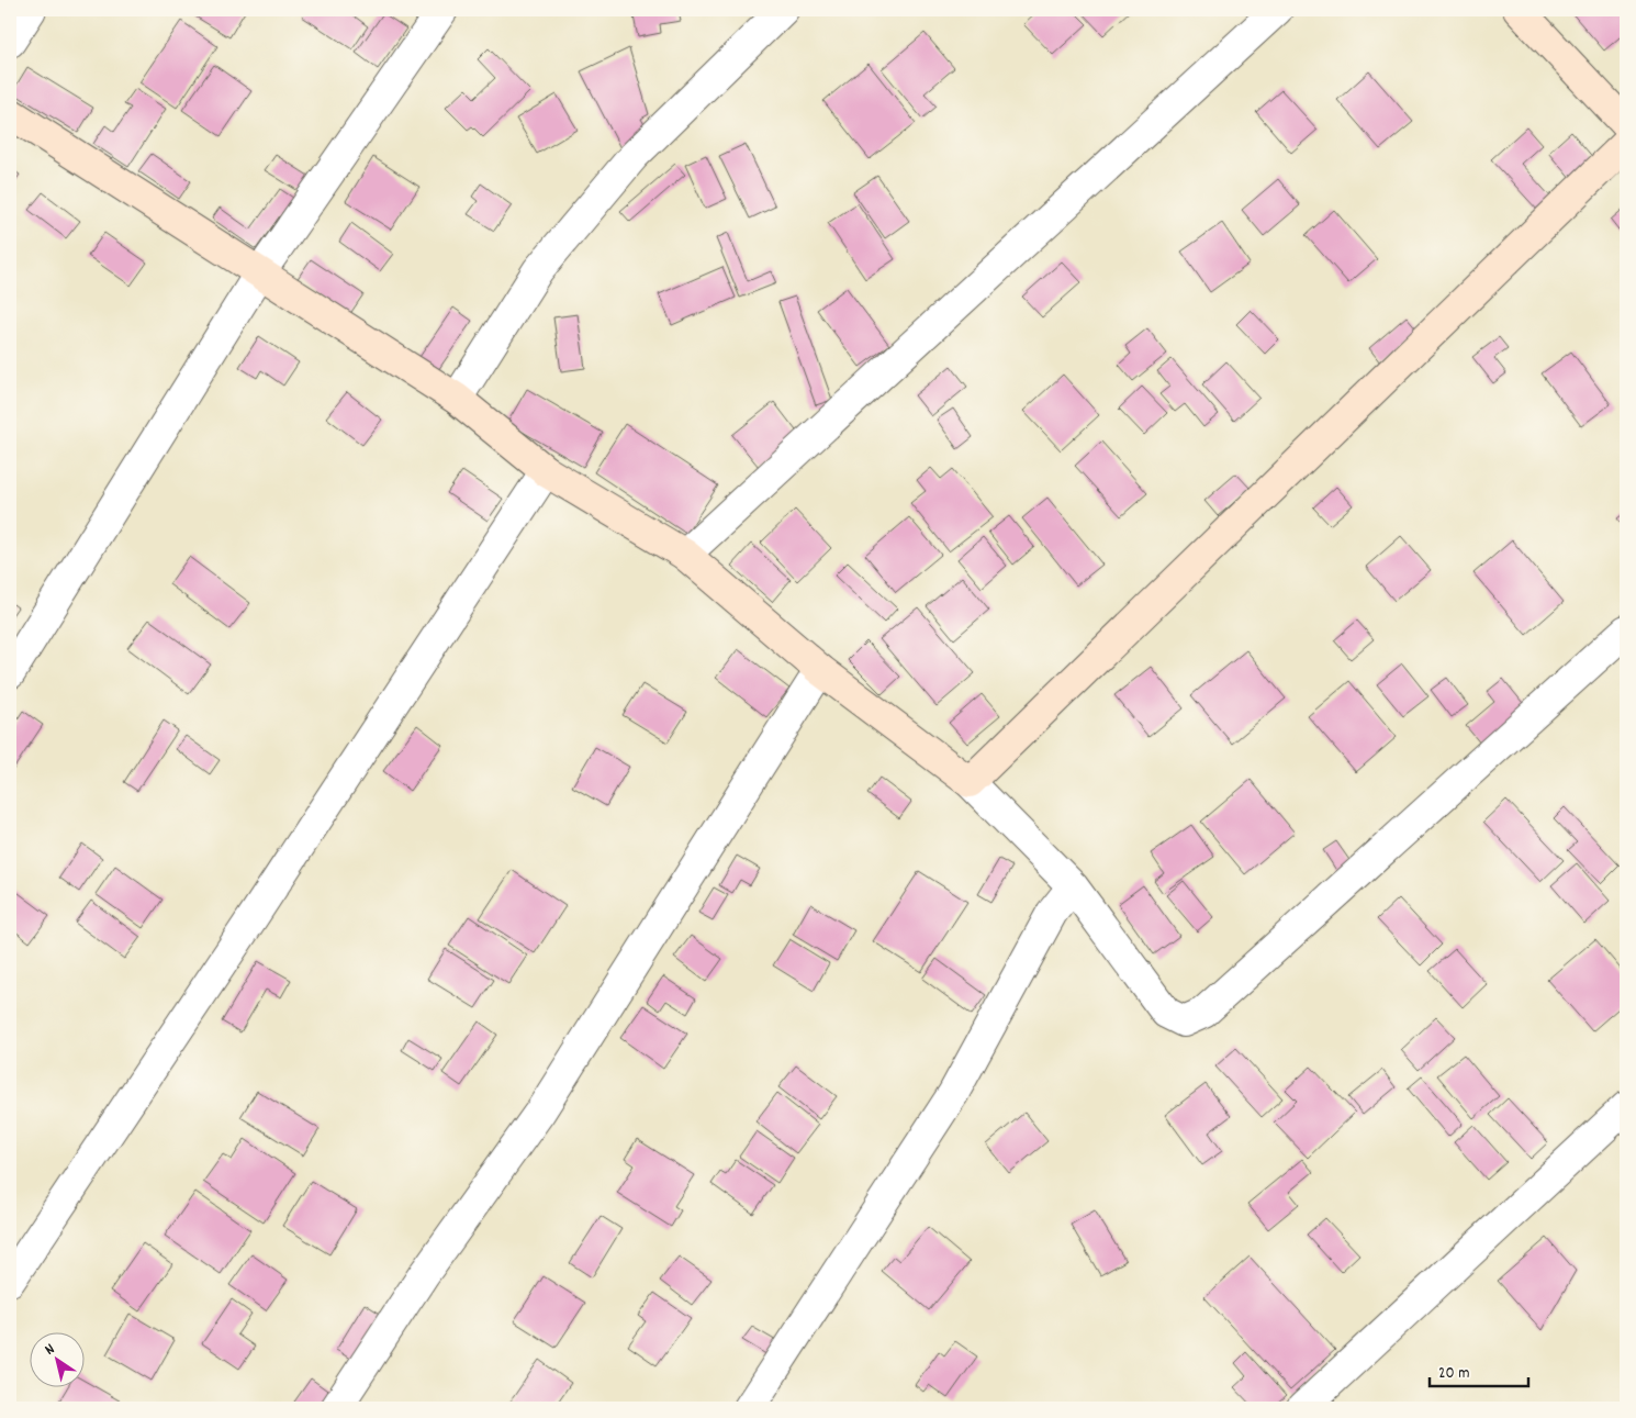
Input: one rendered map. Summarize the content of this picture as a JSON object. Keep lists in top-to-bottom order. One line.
{"scale_bar":"20 m","north":"top left"}
